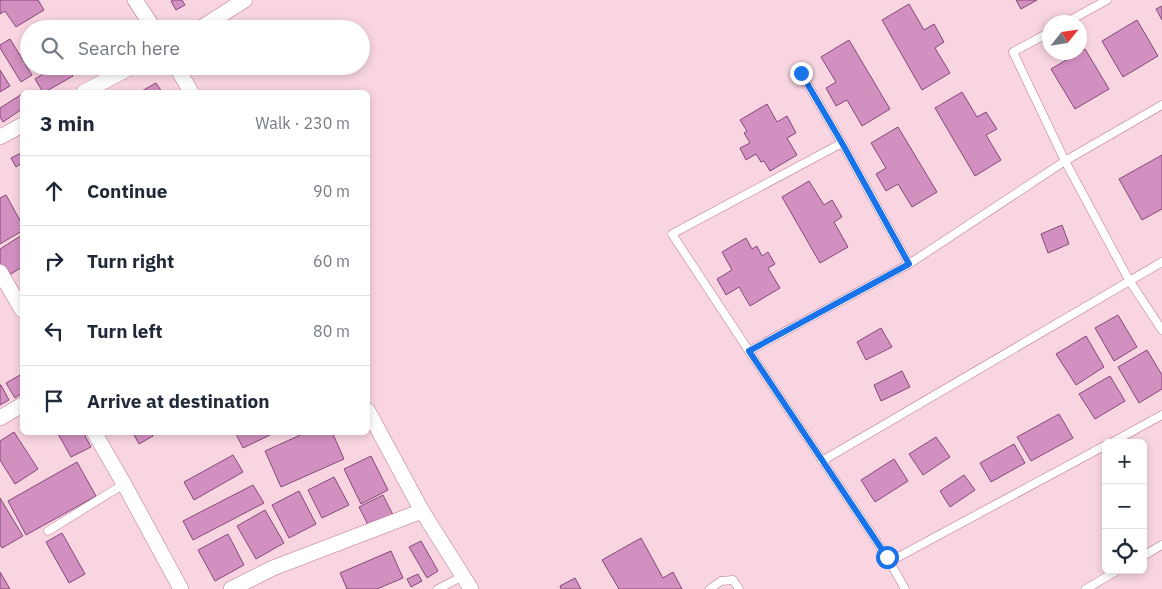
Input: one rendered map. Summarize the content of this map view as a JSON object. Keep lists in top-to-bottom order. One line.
{"north":"top right","page":{"search":"Search here","heading":["3 min","Walk · 230 m"],"list":[["Continue","90 m"],["Turn right","60 m"],["Turn left","80 m"],"Arrive at destination"],"map_buttons":["+","−"]}}
